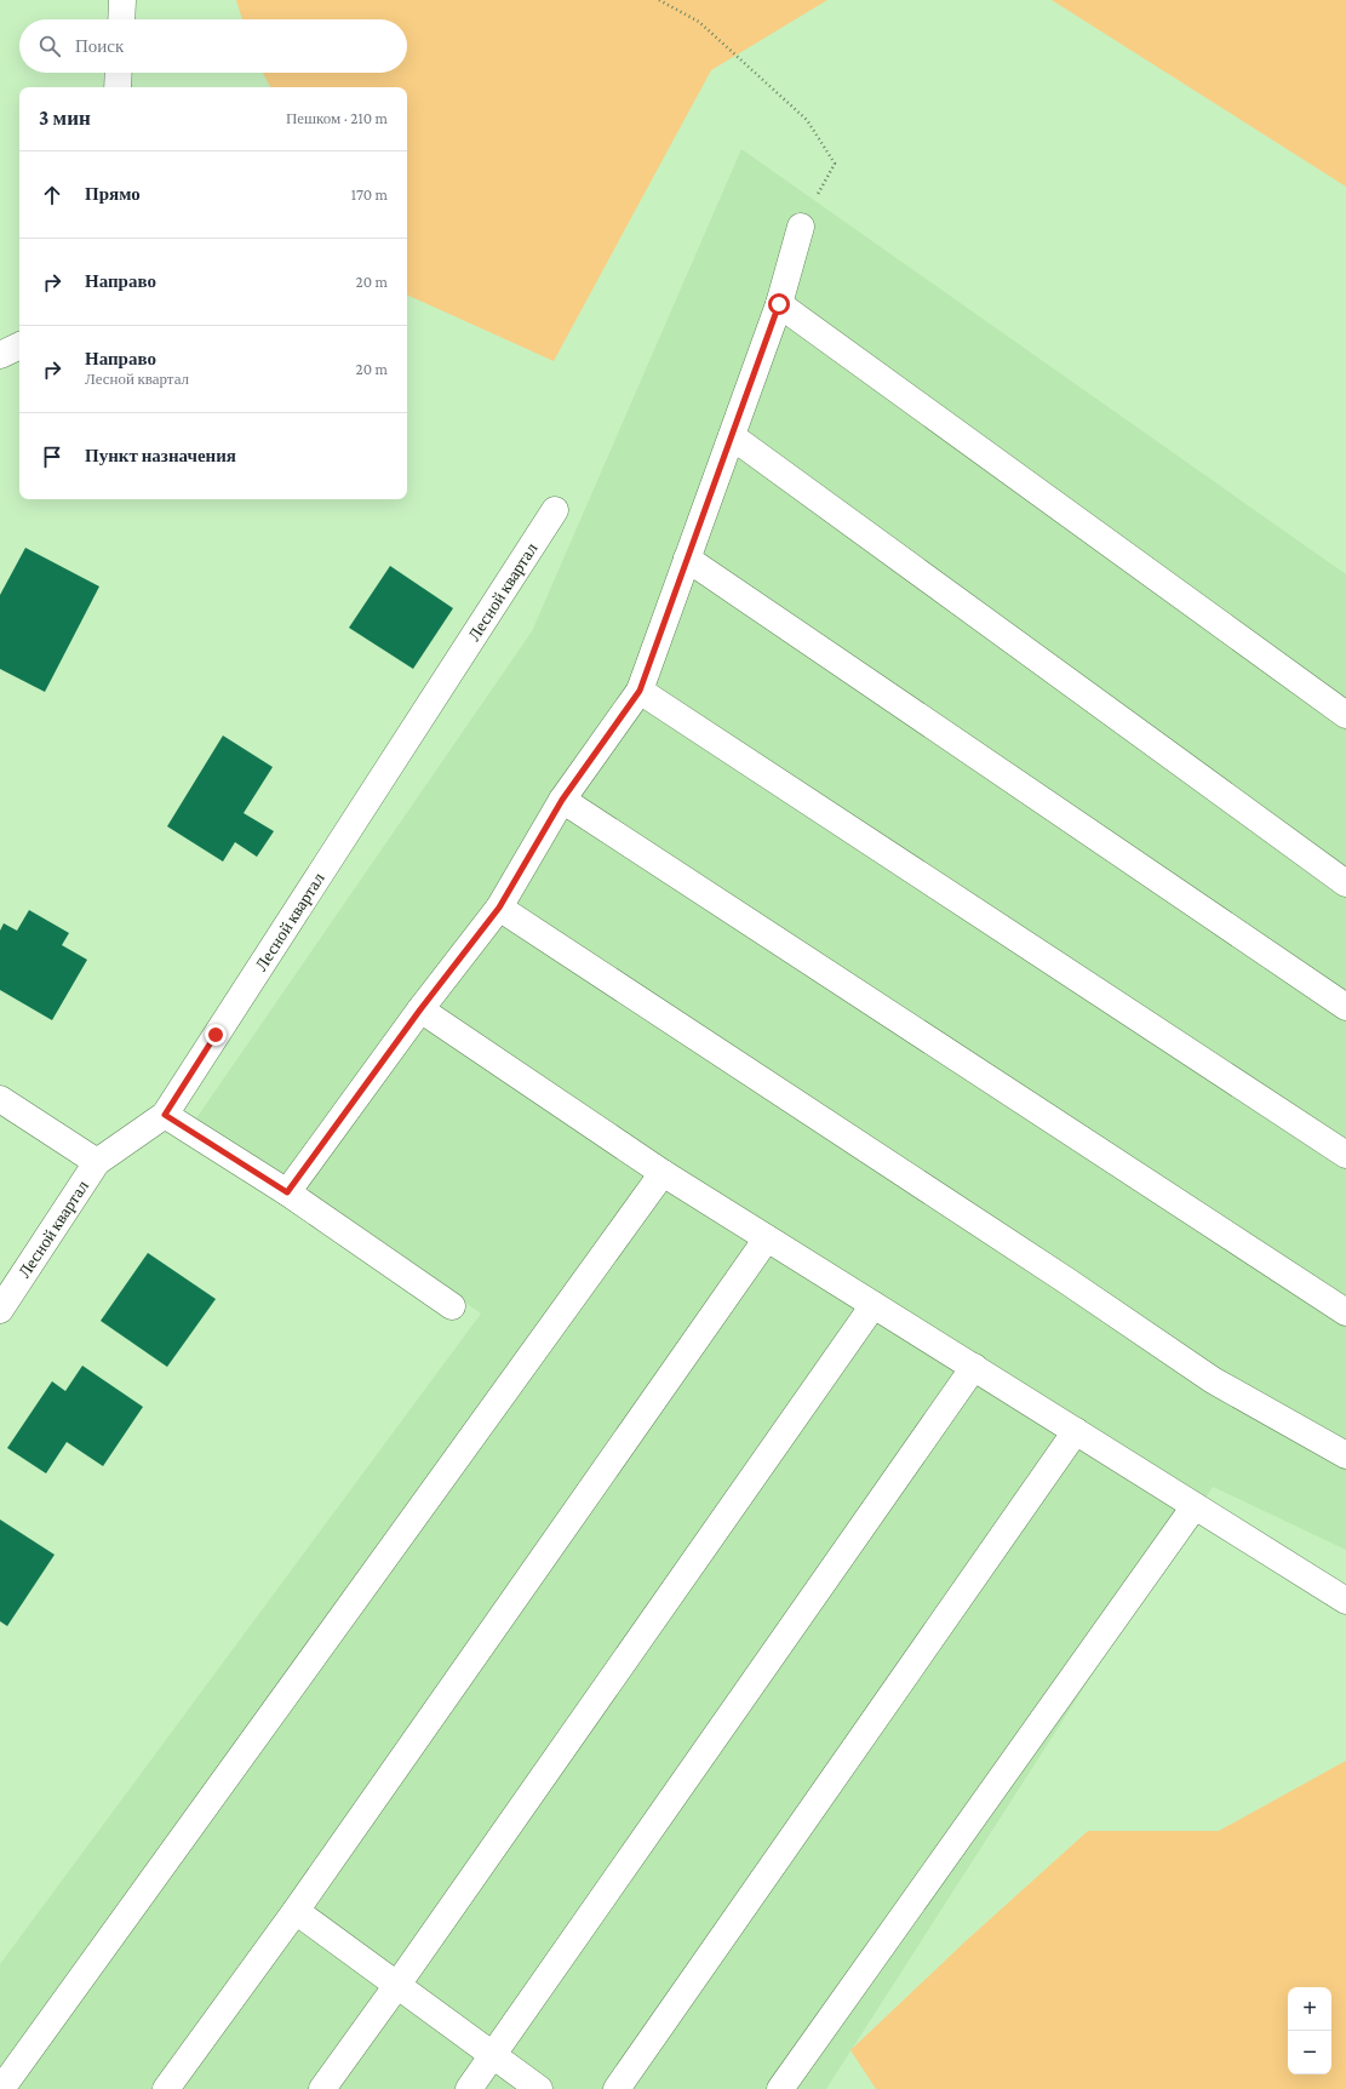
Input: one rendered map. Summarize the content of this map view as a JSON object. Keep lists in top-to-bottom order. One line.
{"streets":{"street":["Лесной квартал"]},"page":{"search":"Поиск","heading":["3 мин","Пешком · 210 m"],"list":[["Прямо","170 m"],["Направо","20 m"],["Направо","Лесной квартал","20 m"],"Пункт назначения"],"map_buttons":["+","−"]}}
